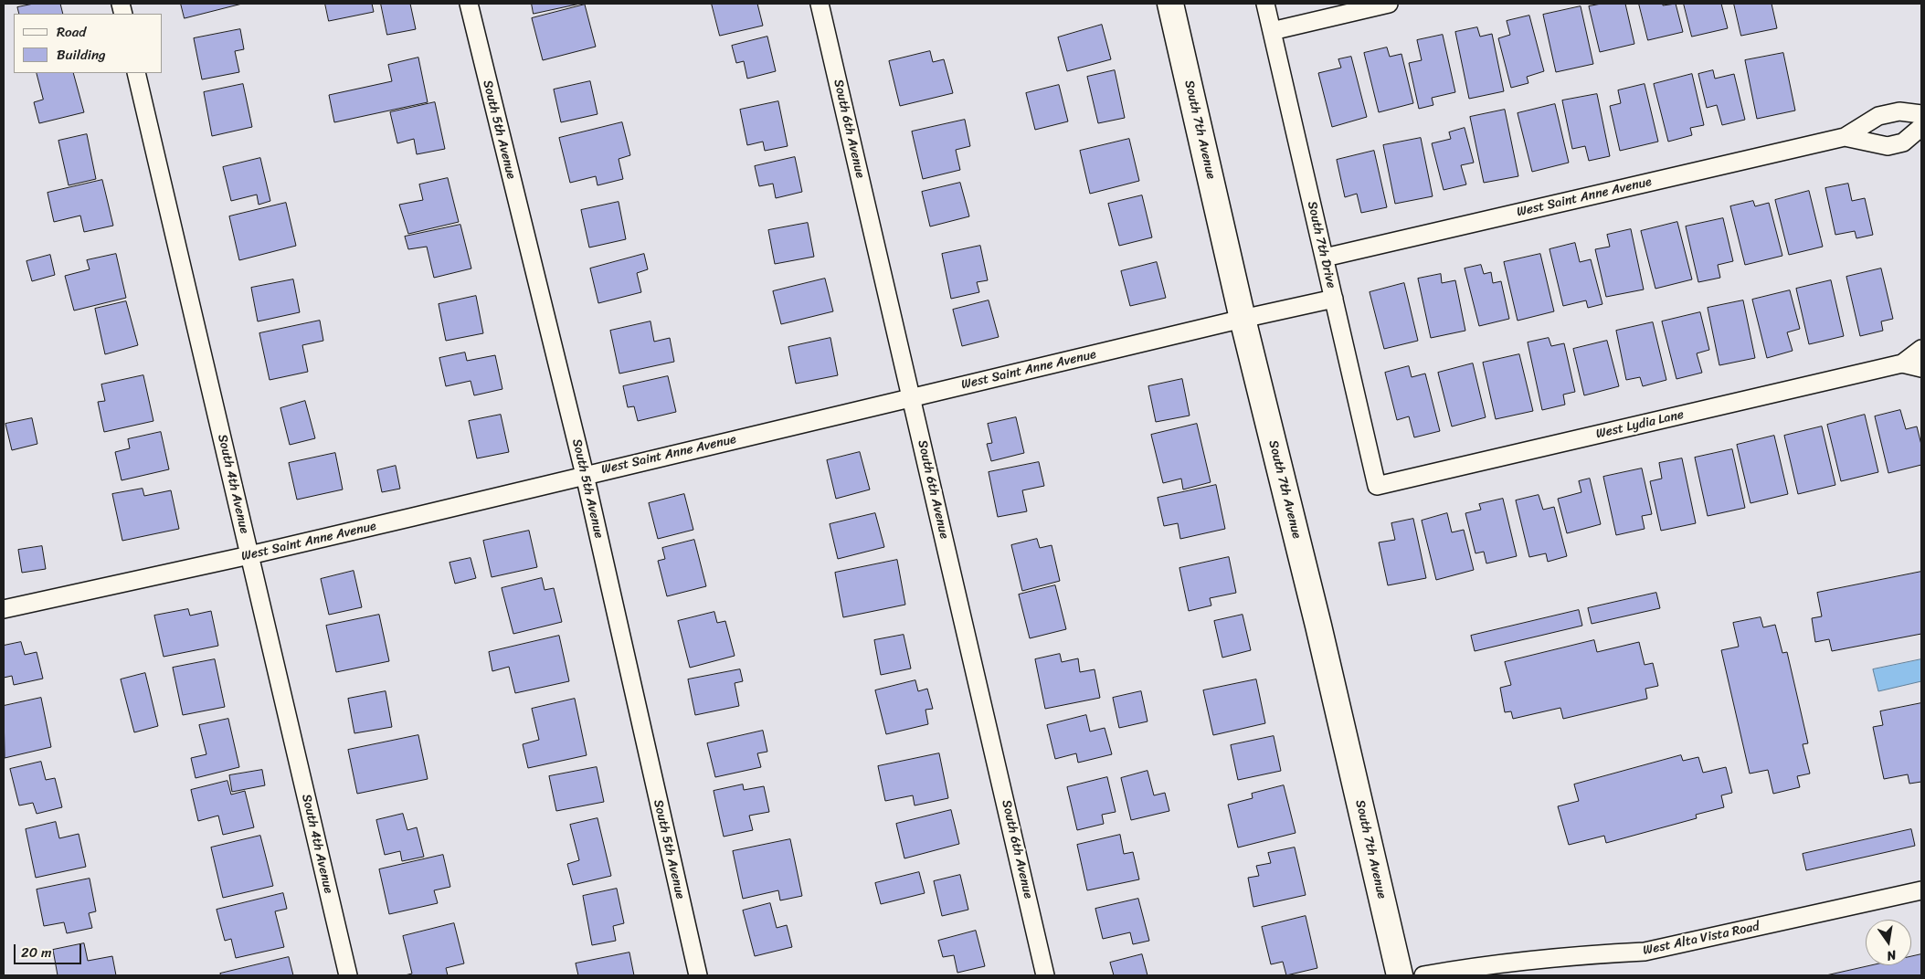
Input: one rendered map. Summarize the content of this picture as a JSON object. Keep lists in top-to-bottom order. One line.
{"streets":{"main road":["South 7th Avenue"],"street":["South 6th Avenue","South 5th Avenue","West Saint Anne Avenue","South 7th Drive","West Lydia Lane","South 4th Avenue","West Alta Vista Road"]},"crossings":[["South 6th Avenue","West Saint Anne Avenue"],["South 5th Avenue","West Saint Anne Avenue"],["South 7th Avenue","West Saint Anne Avenue"],["West Saint Anne Avenue","South 7th Drive"],["West Saint Anne Avenue","South 4th Avenue"],["South 7th Drive","West Lydia Lane"]],"legend":["Road","Building"],"scale_bar":"20 m","north":"bottom"}
